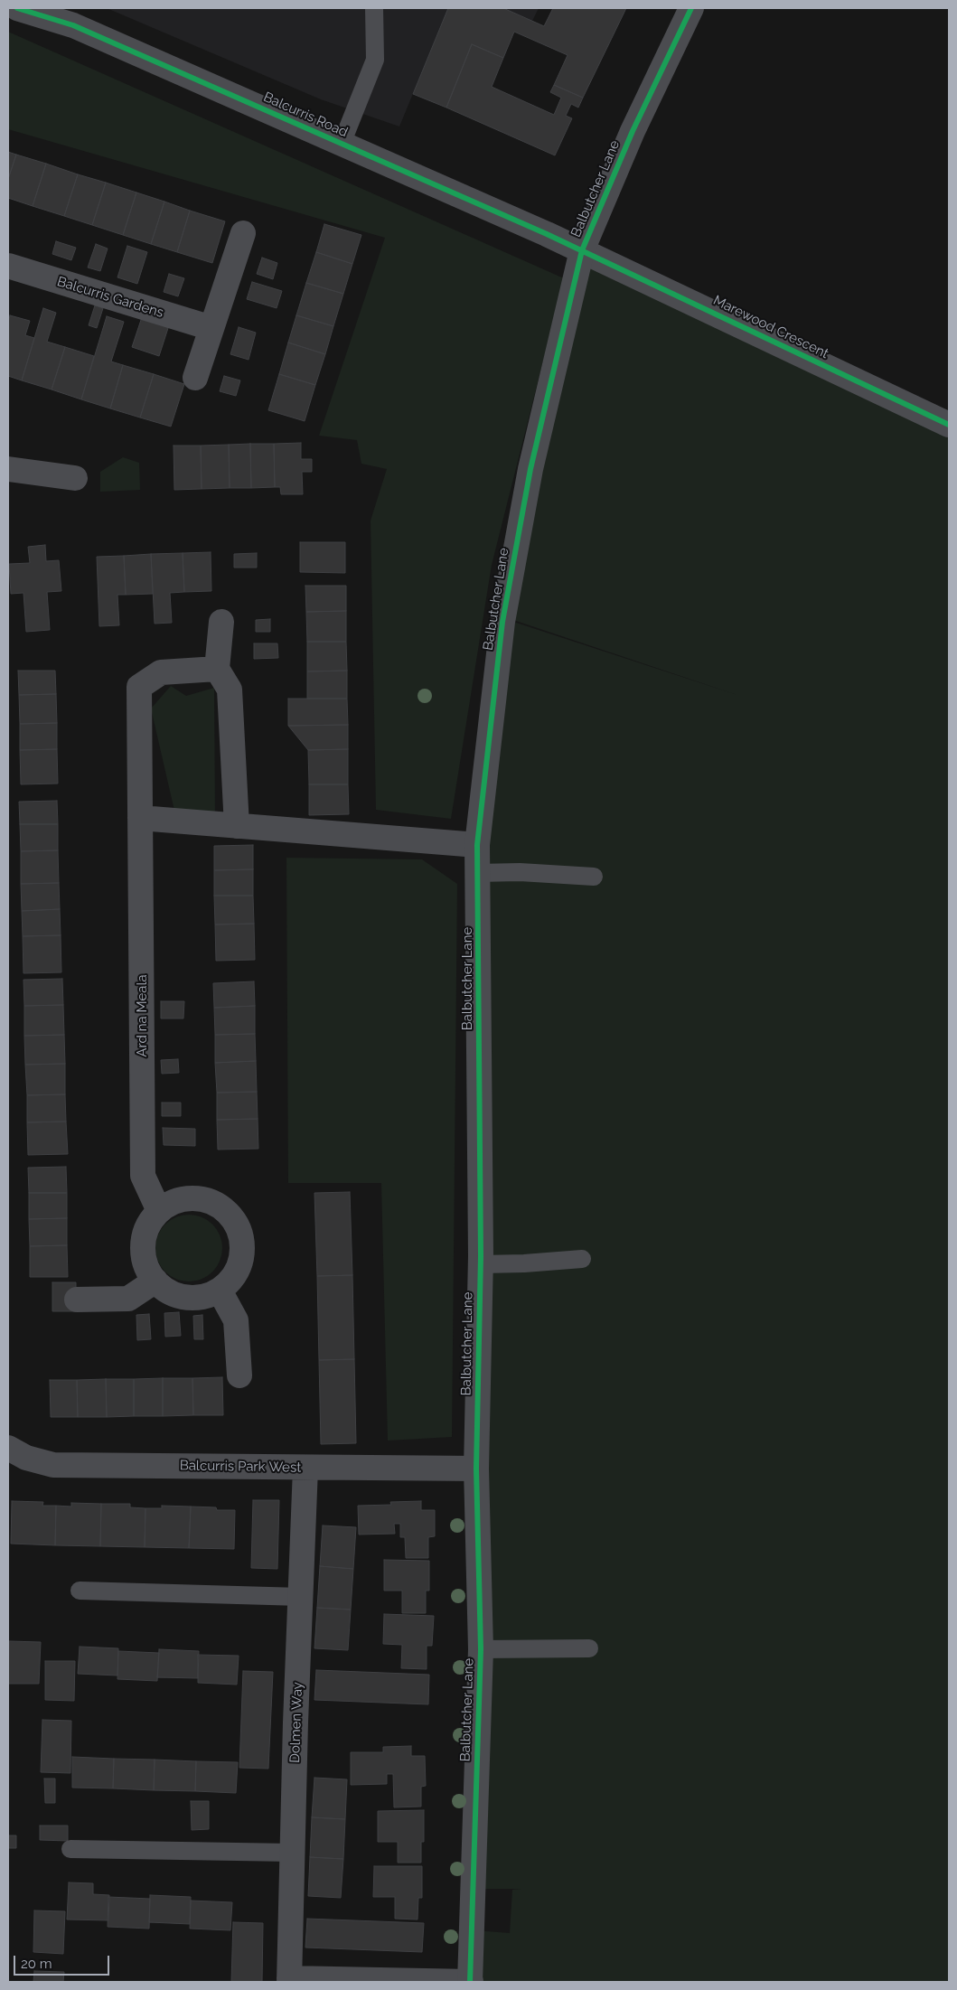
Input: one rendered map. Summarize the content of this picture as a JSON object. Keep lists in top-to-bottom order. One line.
{"streets":{"street":["Balcurris Road","Balbutcher Lane","Balcurris Gardens","Marewood Crescent","Ard na Meala","Balcurris Park West","Dolmen Way"]},"crossings":[["Balcurris Road","Balbutcher Lane"],["Balcurris Road","Marewood Crescent"],["Balbutcher Lane","Marewood Crescent"],["Balbutcher Lane","Balcurris Park West"],["Balbutcher Lane","Dolmen Way"],["Balcurris Park West","Dolmen Way"]],"scale_bar":"20 m"}
